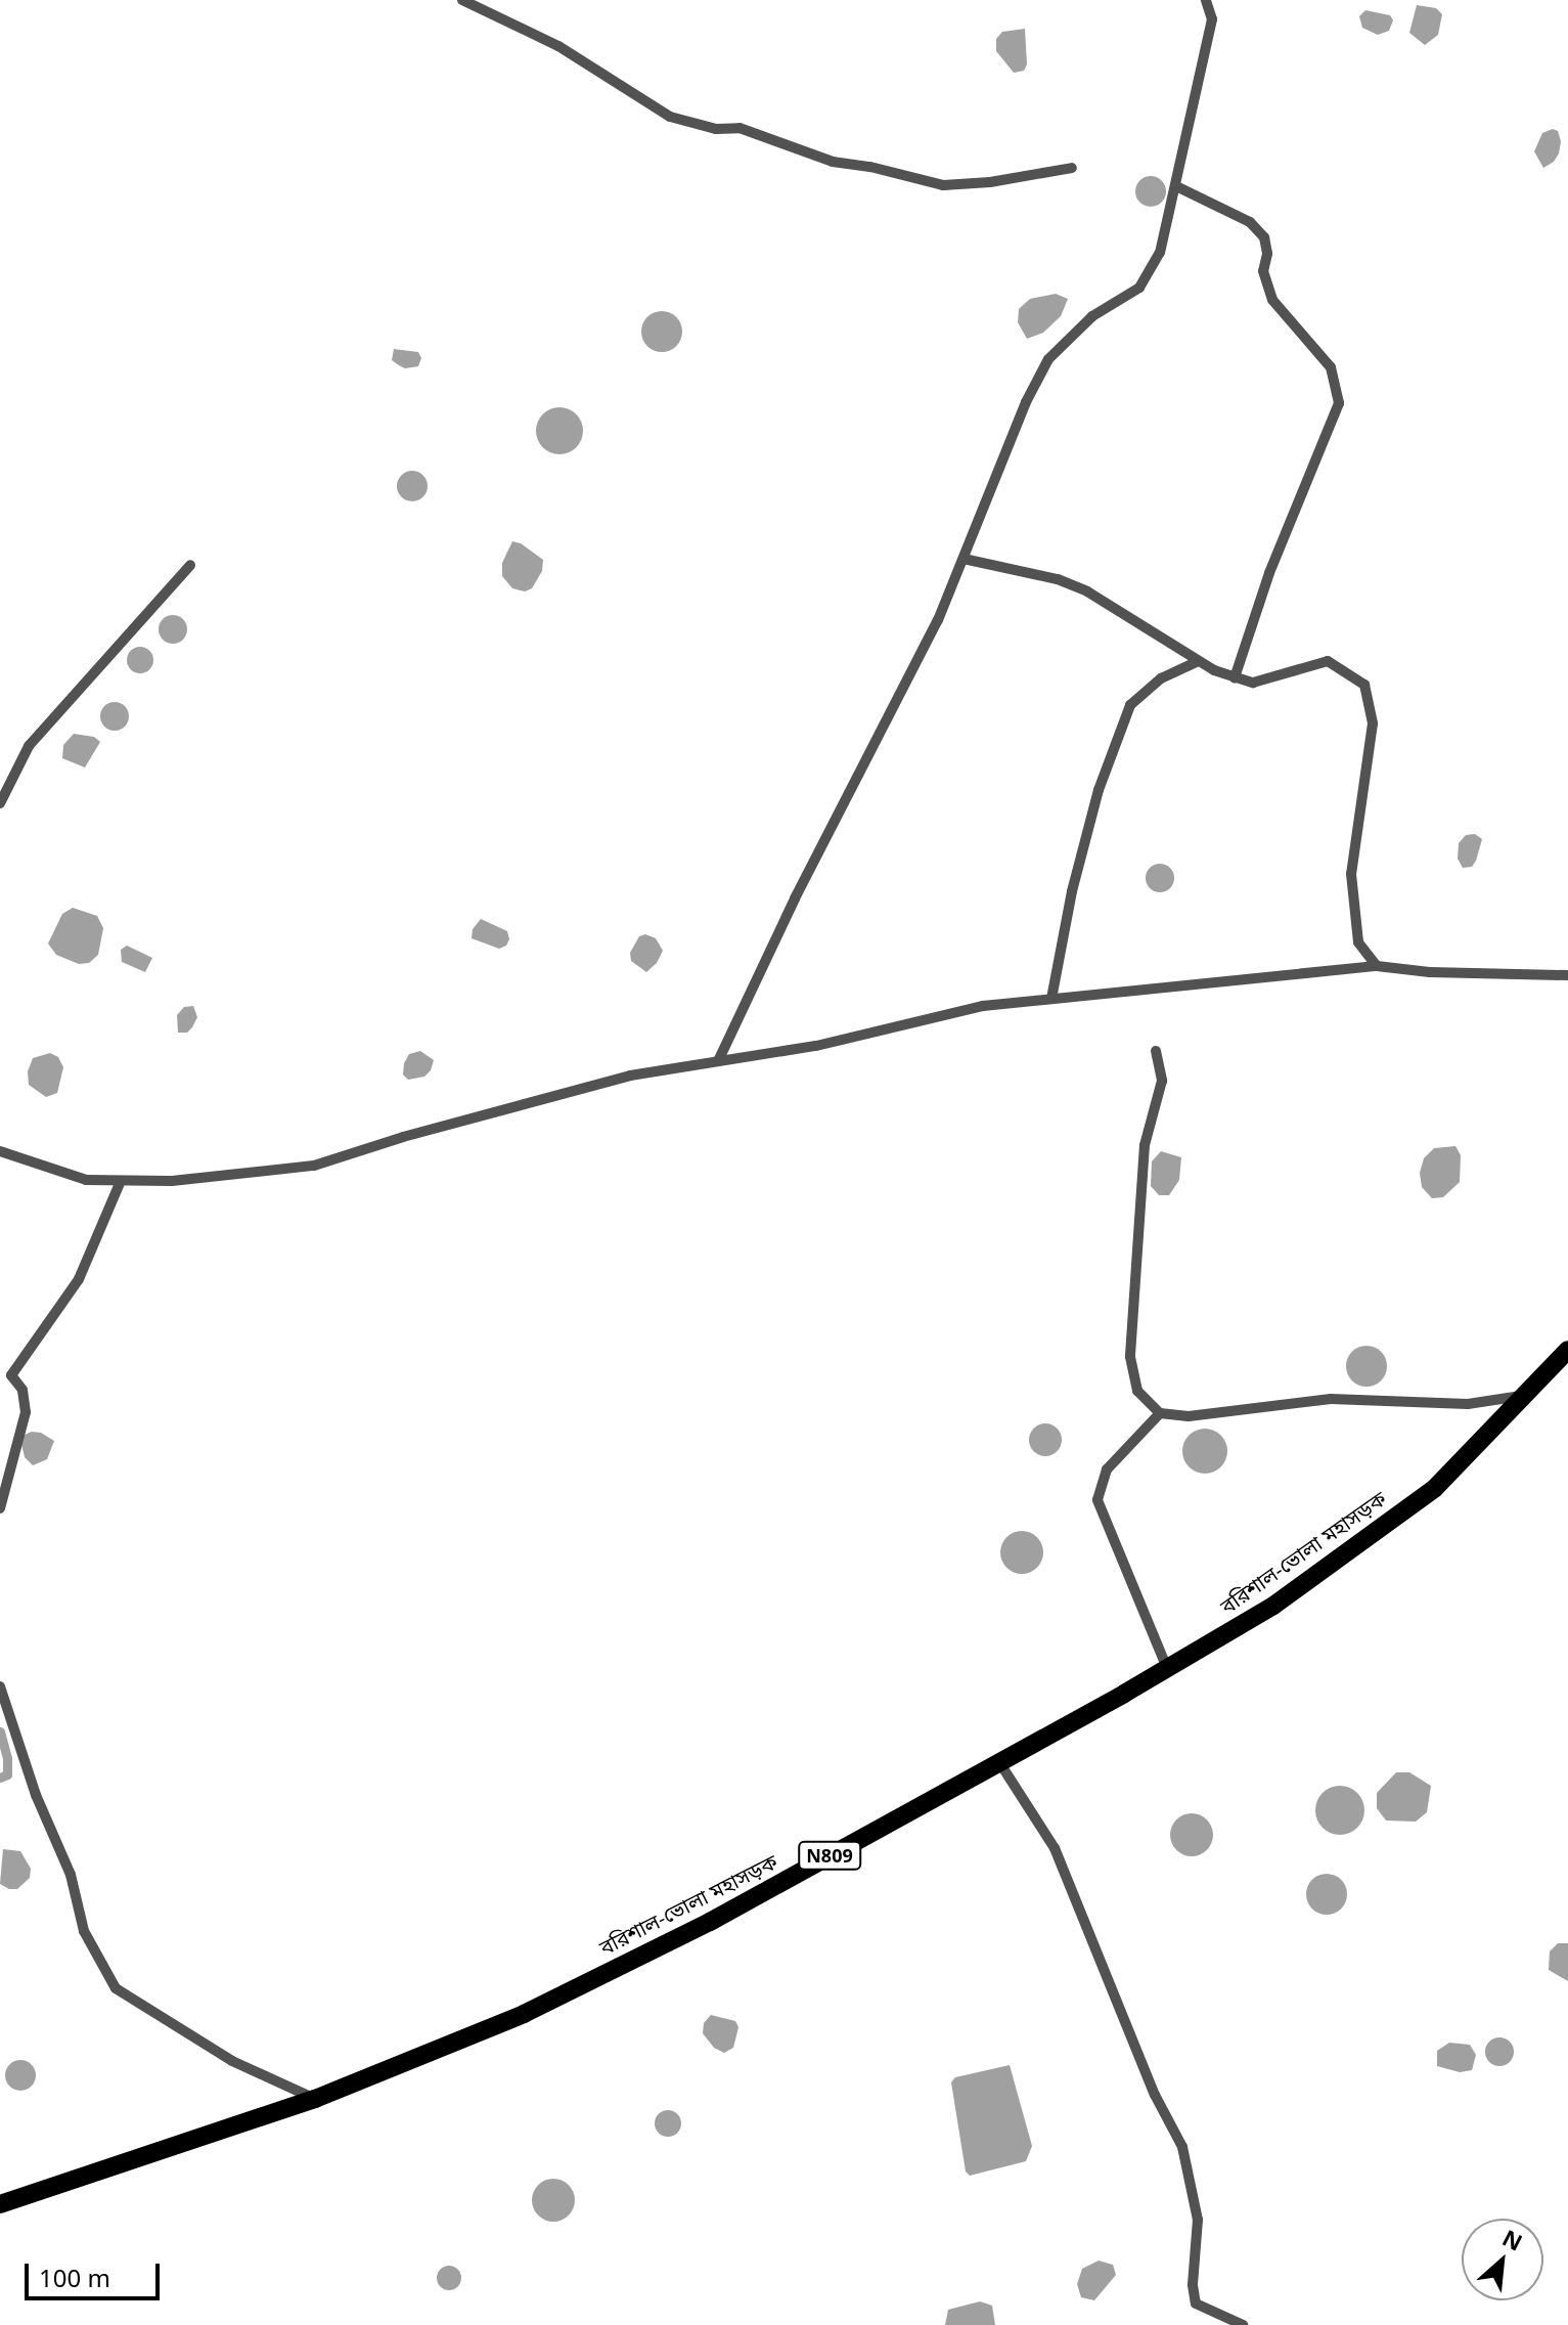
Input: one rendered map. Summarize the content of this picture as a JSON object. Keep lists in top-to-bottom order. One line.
{"streets":{"highway":["বরিশাল-ভোলা মহাসড়ক","N809"]},"scale_bar":"100 m","north":"top right"}
